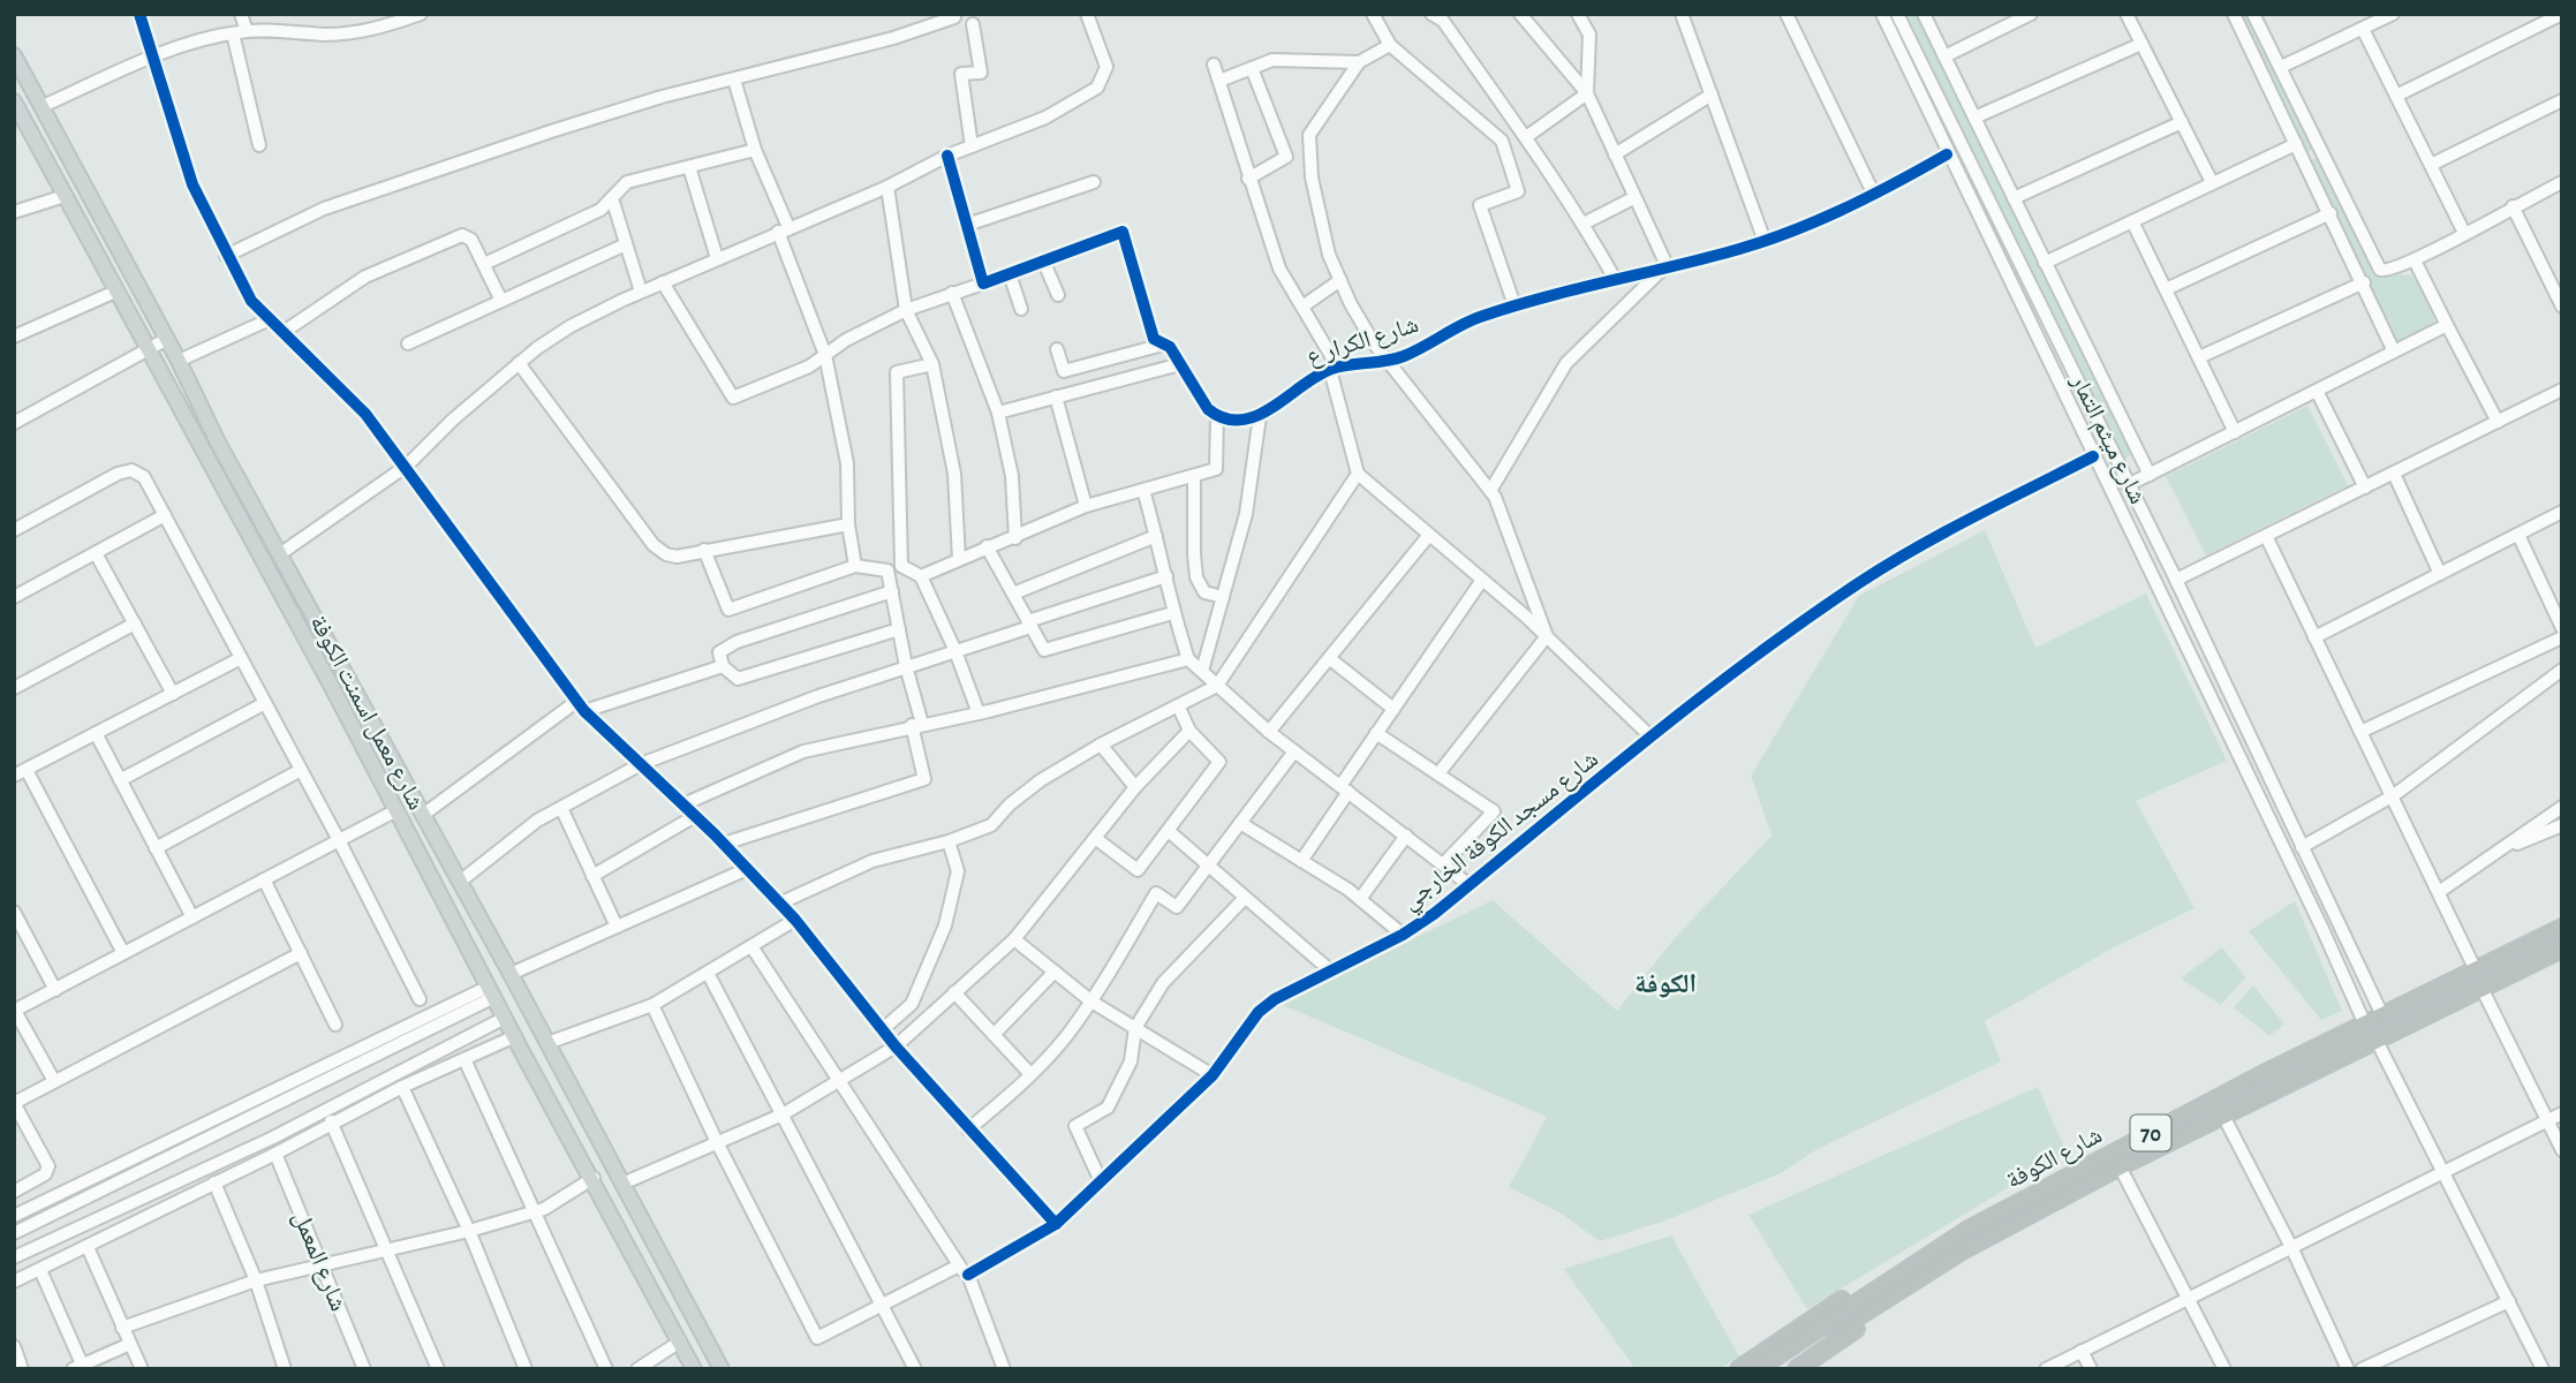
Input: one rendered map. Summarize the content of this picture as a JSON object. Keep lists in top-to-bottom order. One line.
{"streets":{"highway":["70","شارع الكوفة"],"main road":["شارع معمل اسمنت الكوفة"],"street":["شارع الكرار ع","شارع ميثم التمار","شارع مسجد الكوفة الخارجي","شارع المعمل"]},"crossings":[["شارع الكرار ع","شارع ميثم التمار"],["شارع ميثم التمار","شارع مسجد الكوفة الخارجي"],["شارع ميثم التمار","شارع الكوفة"]],"districts":["الكوفة"]}
